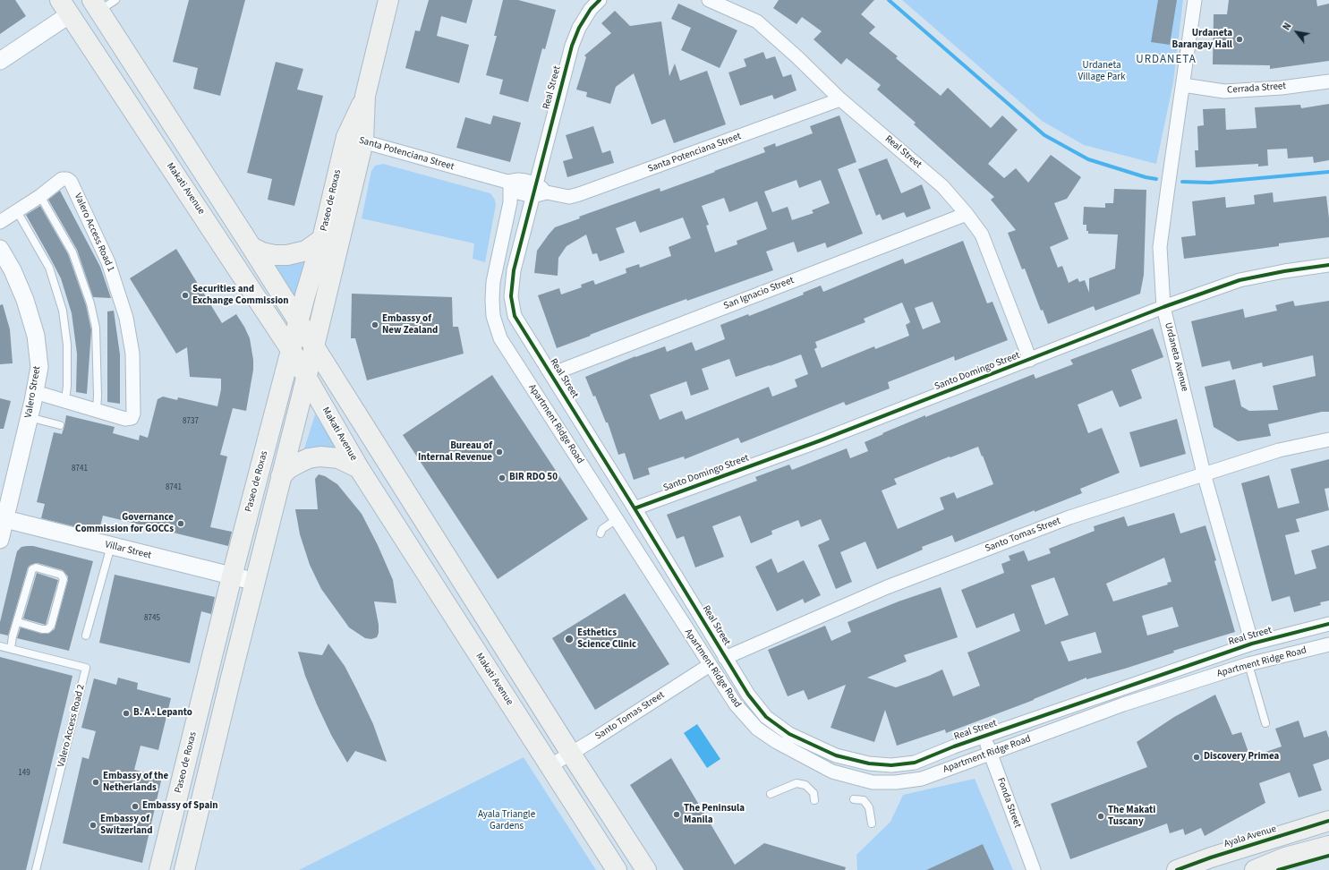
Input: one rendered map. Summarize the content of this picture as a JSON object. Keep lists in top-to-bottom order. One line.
{"streets":{"main road":["Makati Avenue","Paseo de Roxas","Ayala Avenue"],"street":["Real Street","Cerrada Street","Santa Potenciana Street","Valero Access Road 1","San Ignacio Street","Urdaneta Avenue","Santo Domingo Street","Valero Street","Apartment Ridge Road","Santo Tomas Street","Villar Street","Fonda Street"],"lane":["Valero Access Road 2"]},"crossings":[["Real Street","Santa Potenciana Street"],["Real Street","San Ignacio Street"],["Real Street","Urdaneta Avenue"],["Real Street","Santo Domingo Street"],["Real Street","Santo Tomas Street"],["Real Street","Fonda Street"],["Cerrada Street","Urdaneta Avenue"],["Santa Potenciana Street","Paseo de Roxas"],["Santa Potenciana Street","Apartment Ridge Road"],["Makati Avenue","Paseo de Roxas"],["Makati Avenue","Santo Tomas Street"],["Paseo de Roxas","Villar Street"],["Valero Access Road 1","Valero Street"],["Urdaneta Avenue","Santo Domingo Street"],["Urdaneta Avenue","Santo Tomas Street"],["Valero Street","Villar Street"],["Apartment Ridge Road","Santo Tomas Street"],["Apartment Ridge Road","Fonda Street"]],"districts":["URDANETA"],"parks":["Urdaneta Village Park","Ayala Triangle Gardens"],"places":["Urdaneta Barangay Hall","Securities and Exchange Commission","Embassy of New Zealand","Bureau of Internal Revenue","BIR RDO 50","Governance Commission for GOCCs","Esthetics Science Clinic","B. A . Lepanto","Discovery Primea","Embassy of the Netherlands","Embassy of Spain","The Peninsula Manila","The Makati Tuscany","Embassy of Switzerland"],"house_numbers":["8737","8741","8741","8745","149"],"north":"top left"}
